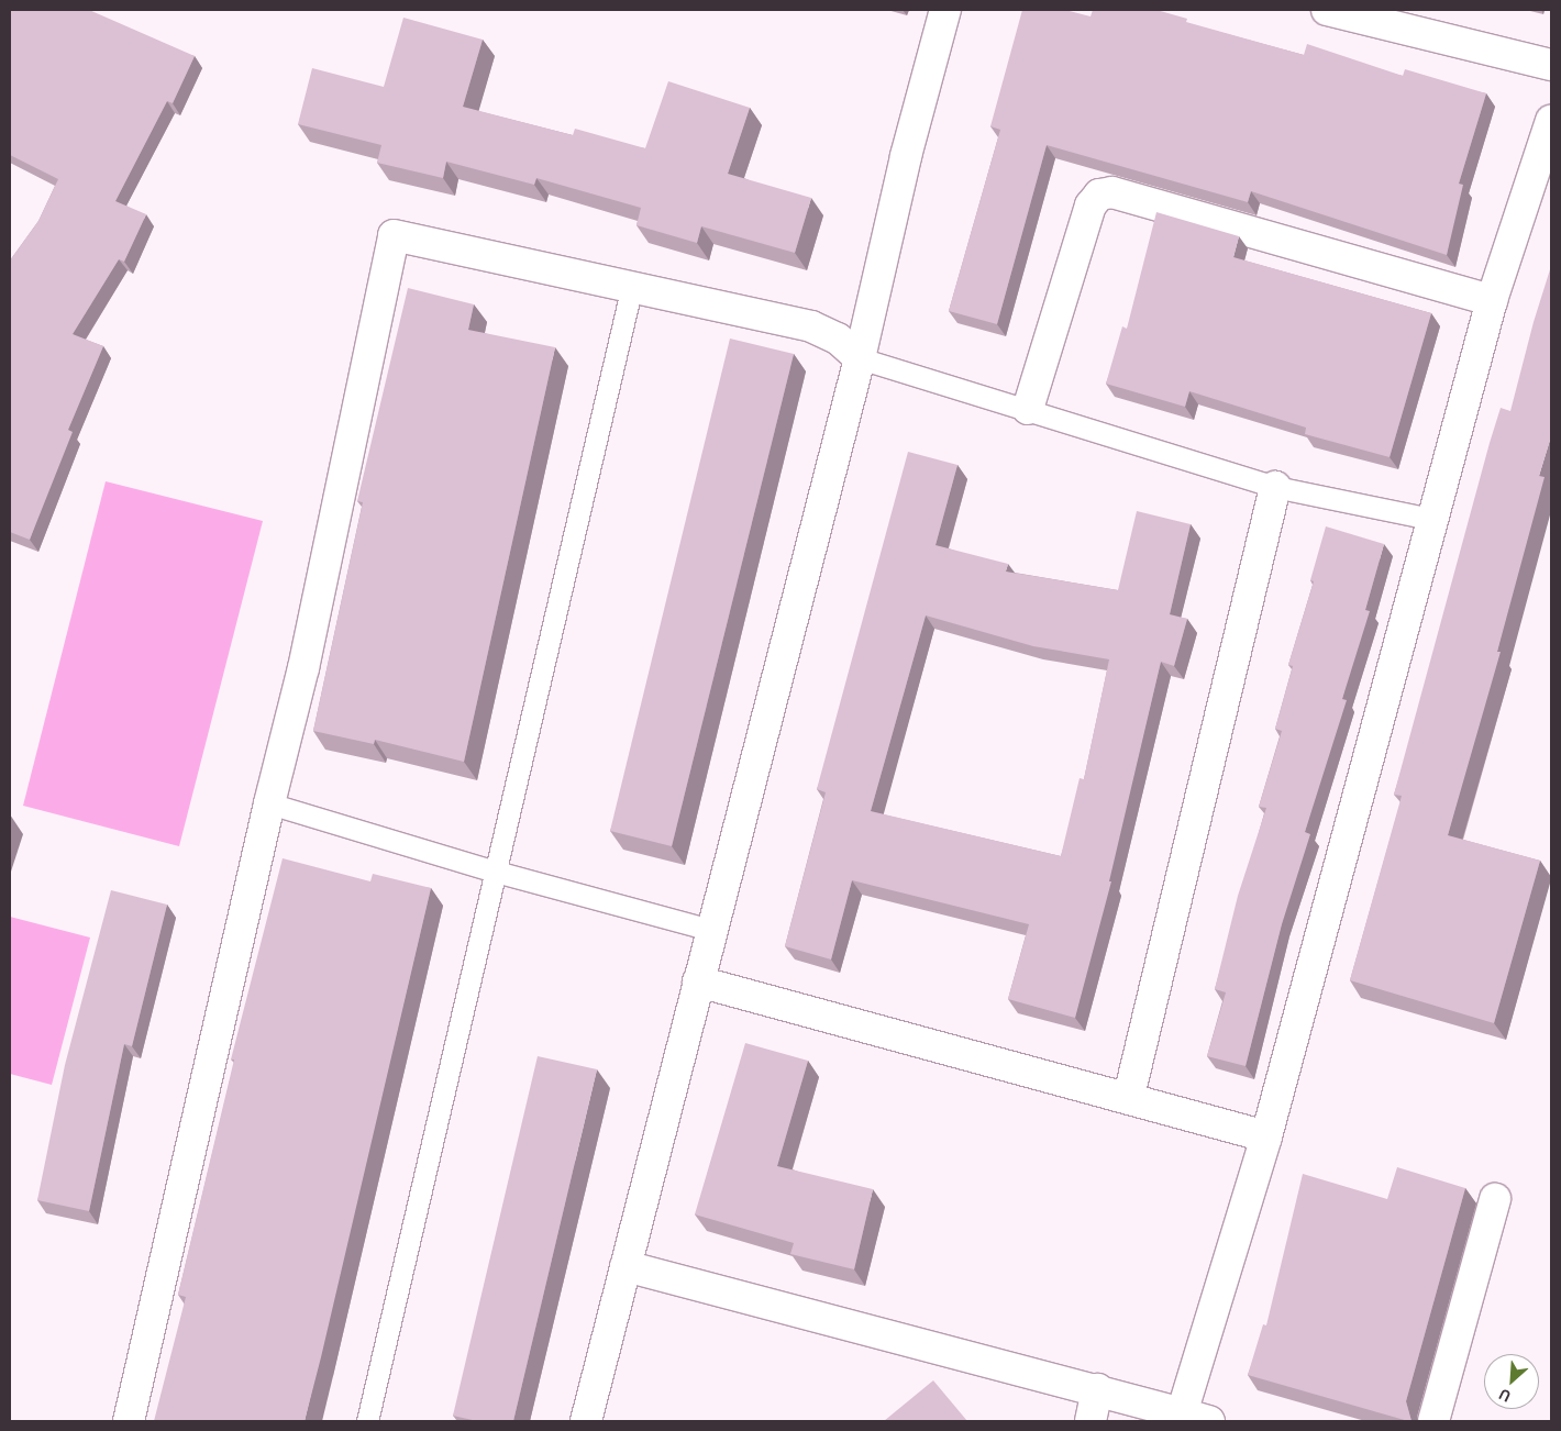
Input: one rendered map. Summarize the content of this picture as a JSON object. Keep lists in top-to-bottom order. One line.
{"north":"bottom left"}
